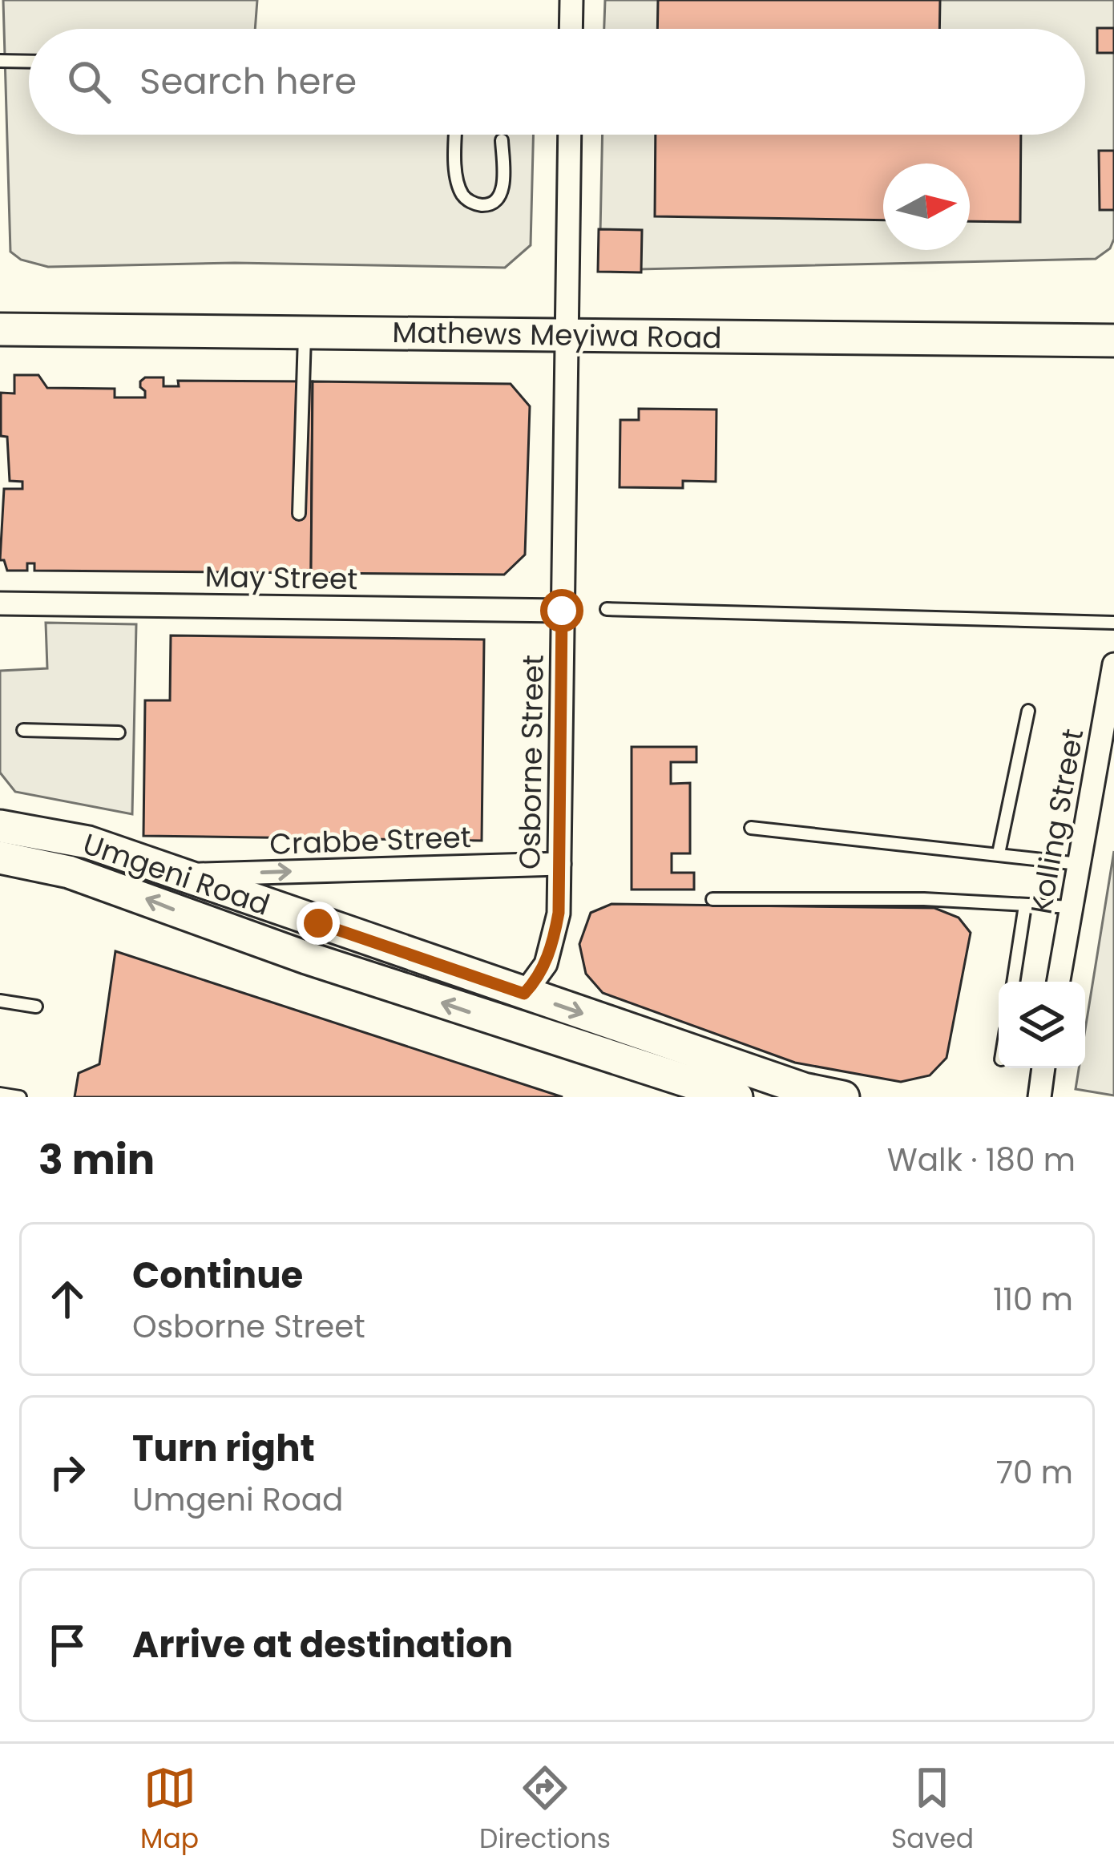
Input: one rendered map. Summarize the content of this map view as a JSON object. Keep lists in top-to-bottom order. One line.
{"streets":{"main road":["Mathews Meyiwa Road","Umgeni Road"],"street":["May Street","Osborne Street","Kolling Street","Crabbe Street"]},"crossings":[["Mathews Meyiwa Road","Osborne Street"],["May Street","Osborne Street"],["Osborne Street","Crabbe Street"],["Osborne Street","Umgeni Road"],["Crabbe Street","Umgeni Road"]],"one_way":["Crabbe Street"],"north":"right","page":{"search":"Search here","heading":["3 min","Walk · 180 m"],"list":[["Continue","Osborne Street","110 m"],["Turn right","Umgeni Road","70 m"],"Arrive at destination"],"nav":["Map","Directions","Saved"]}}
